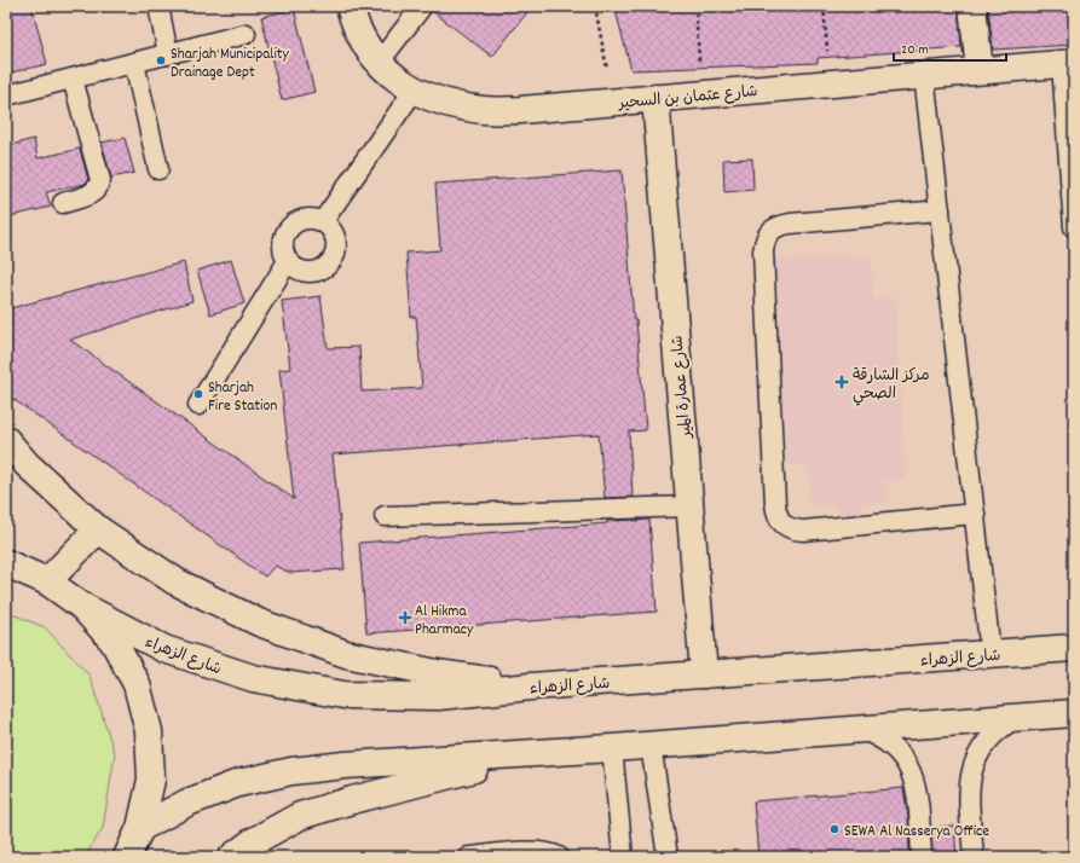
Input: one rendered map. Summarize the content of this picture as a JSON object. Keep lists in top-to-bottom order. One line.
{"streets":{"main road":["شارع عثمان بن السحير","شارع عمارة المير","شارع الزهراء"]},"crossings":[["شارع عثمان بن السحير","شارع عمارة المير"],["شارع عمارة المير","شارع الزهراء"]],"places":{"other":["Sharjah Municipality Drainage Dept","Sharjah Fire Station","SEWA Al Nasserya Office"],"health":["مركز الشارقة الصحي","Al Hikma Pharmacy"]},"scale_bar":"20 m"}
